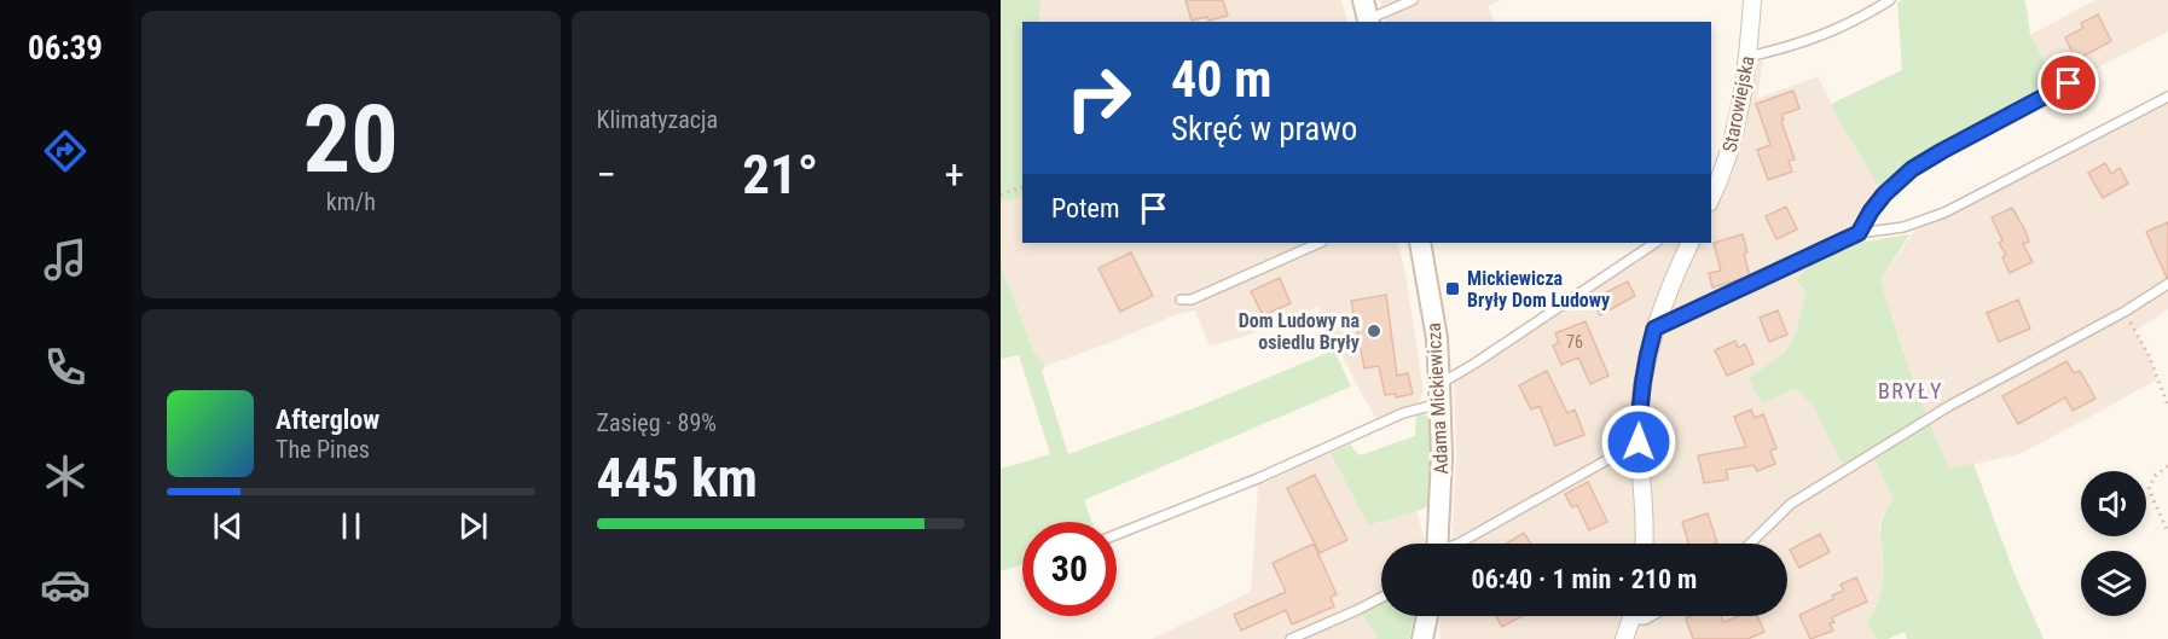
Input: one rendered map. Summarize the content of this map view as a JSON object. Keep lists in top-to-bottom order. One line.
{"streets":{"street":["Starowiejska","Adama Mickiewicza"]},"districts":["BRYŁY"],"places":{"transit":["Mickiewicza Bryły Dom Ludowy"],"other":["Dom Ludowy na osiedlu Bryły"]},"house_numbers":["76"],"page":{"tabs":"06:39","tile":[["20","km/h"],"Klimatyzacja",["Zasięg · 89%","445 km"]],"turn":["40 m","Skręć w prawo"],"heat":["−","21°","+"],"then":"Potem","song":["Afterglow","The Pines"],"limit":"30","trip":"06:40 · 1 min · 210 m"}}
